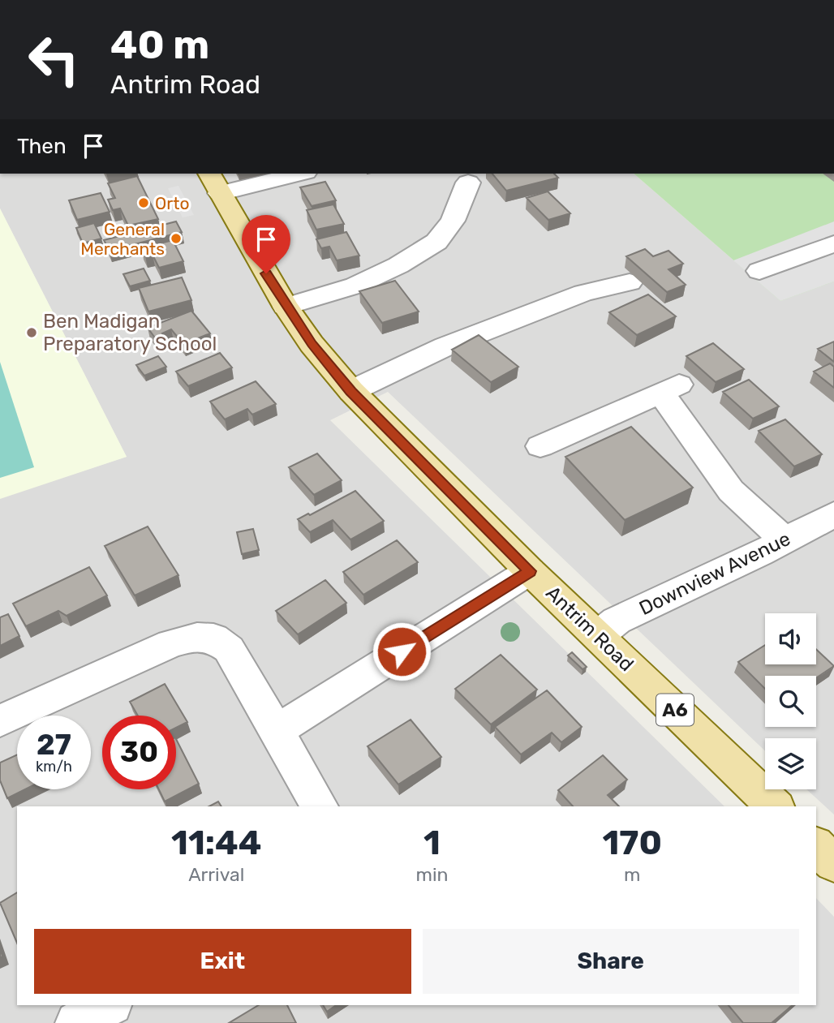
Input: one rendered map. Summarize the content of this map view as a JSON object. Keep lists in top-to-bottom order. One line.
{"streets":{"main road":["Antrim Road","A6"],"street":["Downview Avenue"]},"crossings":[["Downview Avenue","Antrim Road"]],"places":["Orto","General Merchants","Ben Madigan Preparatory School"],"page":{"turn":["40 m","Antrim Road"],"then":"Then","speed":"27 km/h","limit":"30","eta":["11:44","Arrival","1","min","170","m"],"buttons":["Exit","Share"]}}
